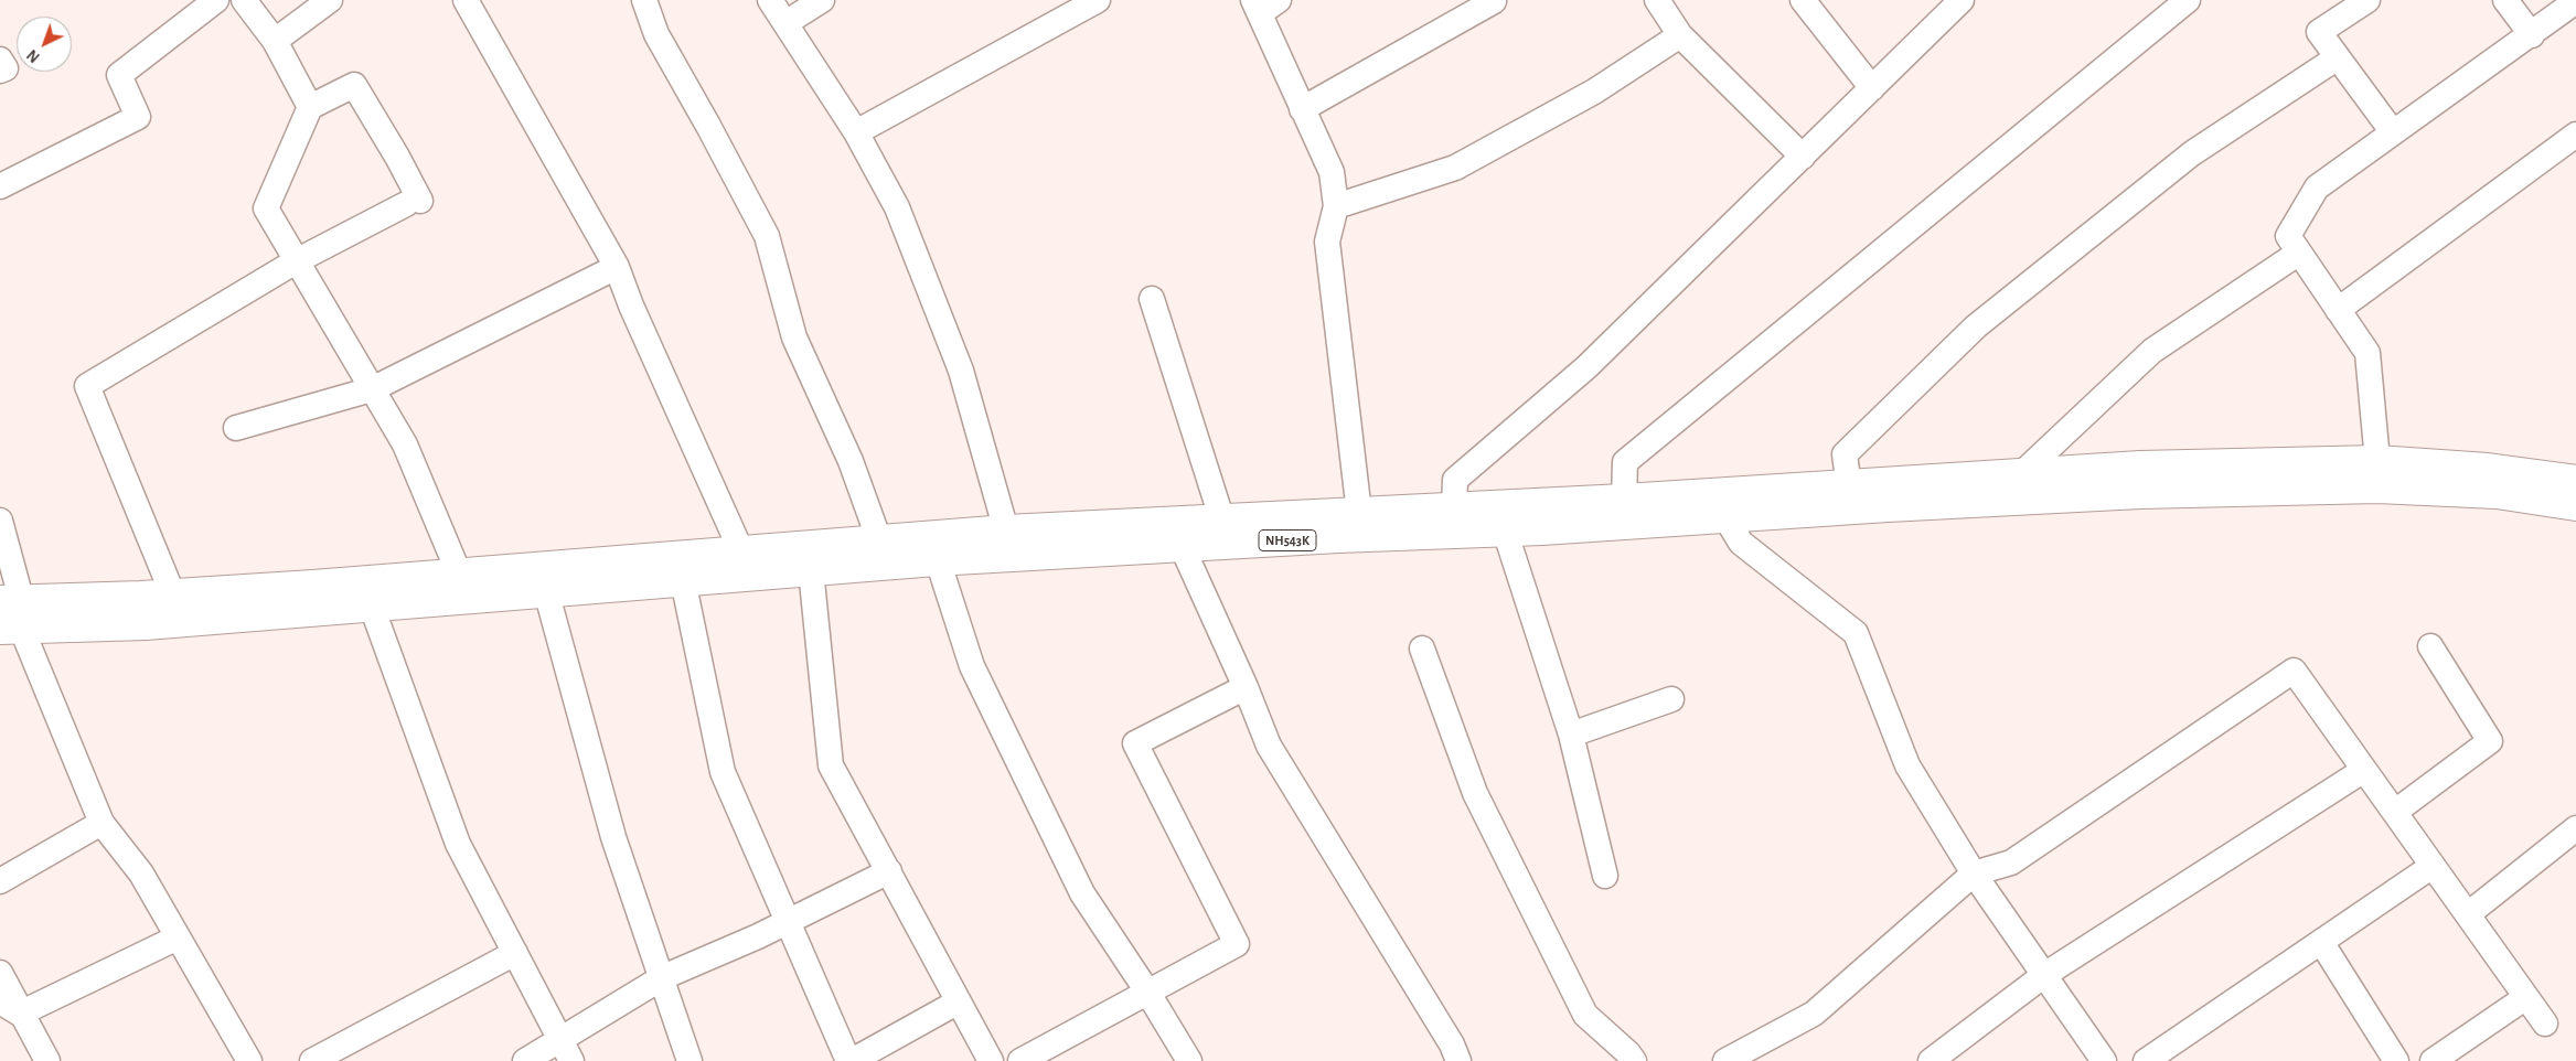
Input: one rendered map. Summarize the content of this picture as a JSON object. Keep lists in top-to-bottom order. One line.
{"streets":{"highway":["NH543K"]},"north":"bottom left"}
